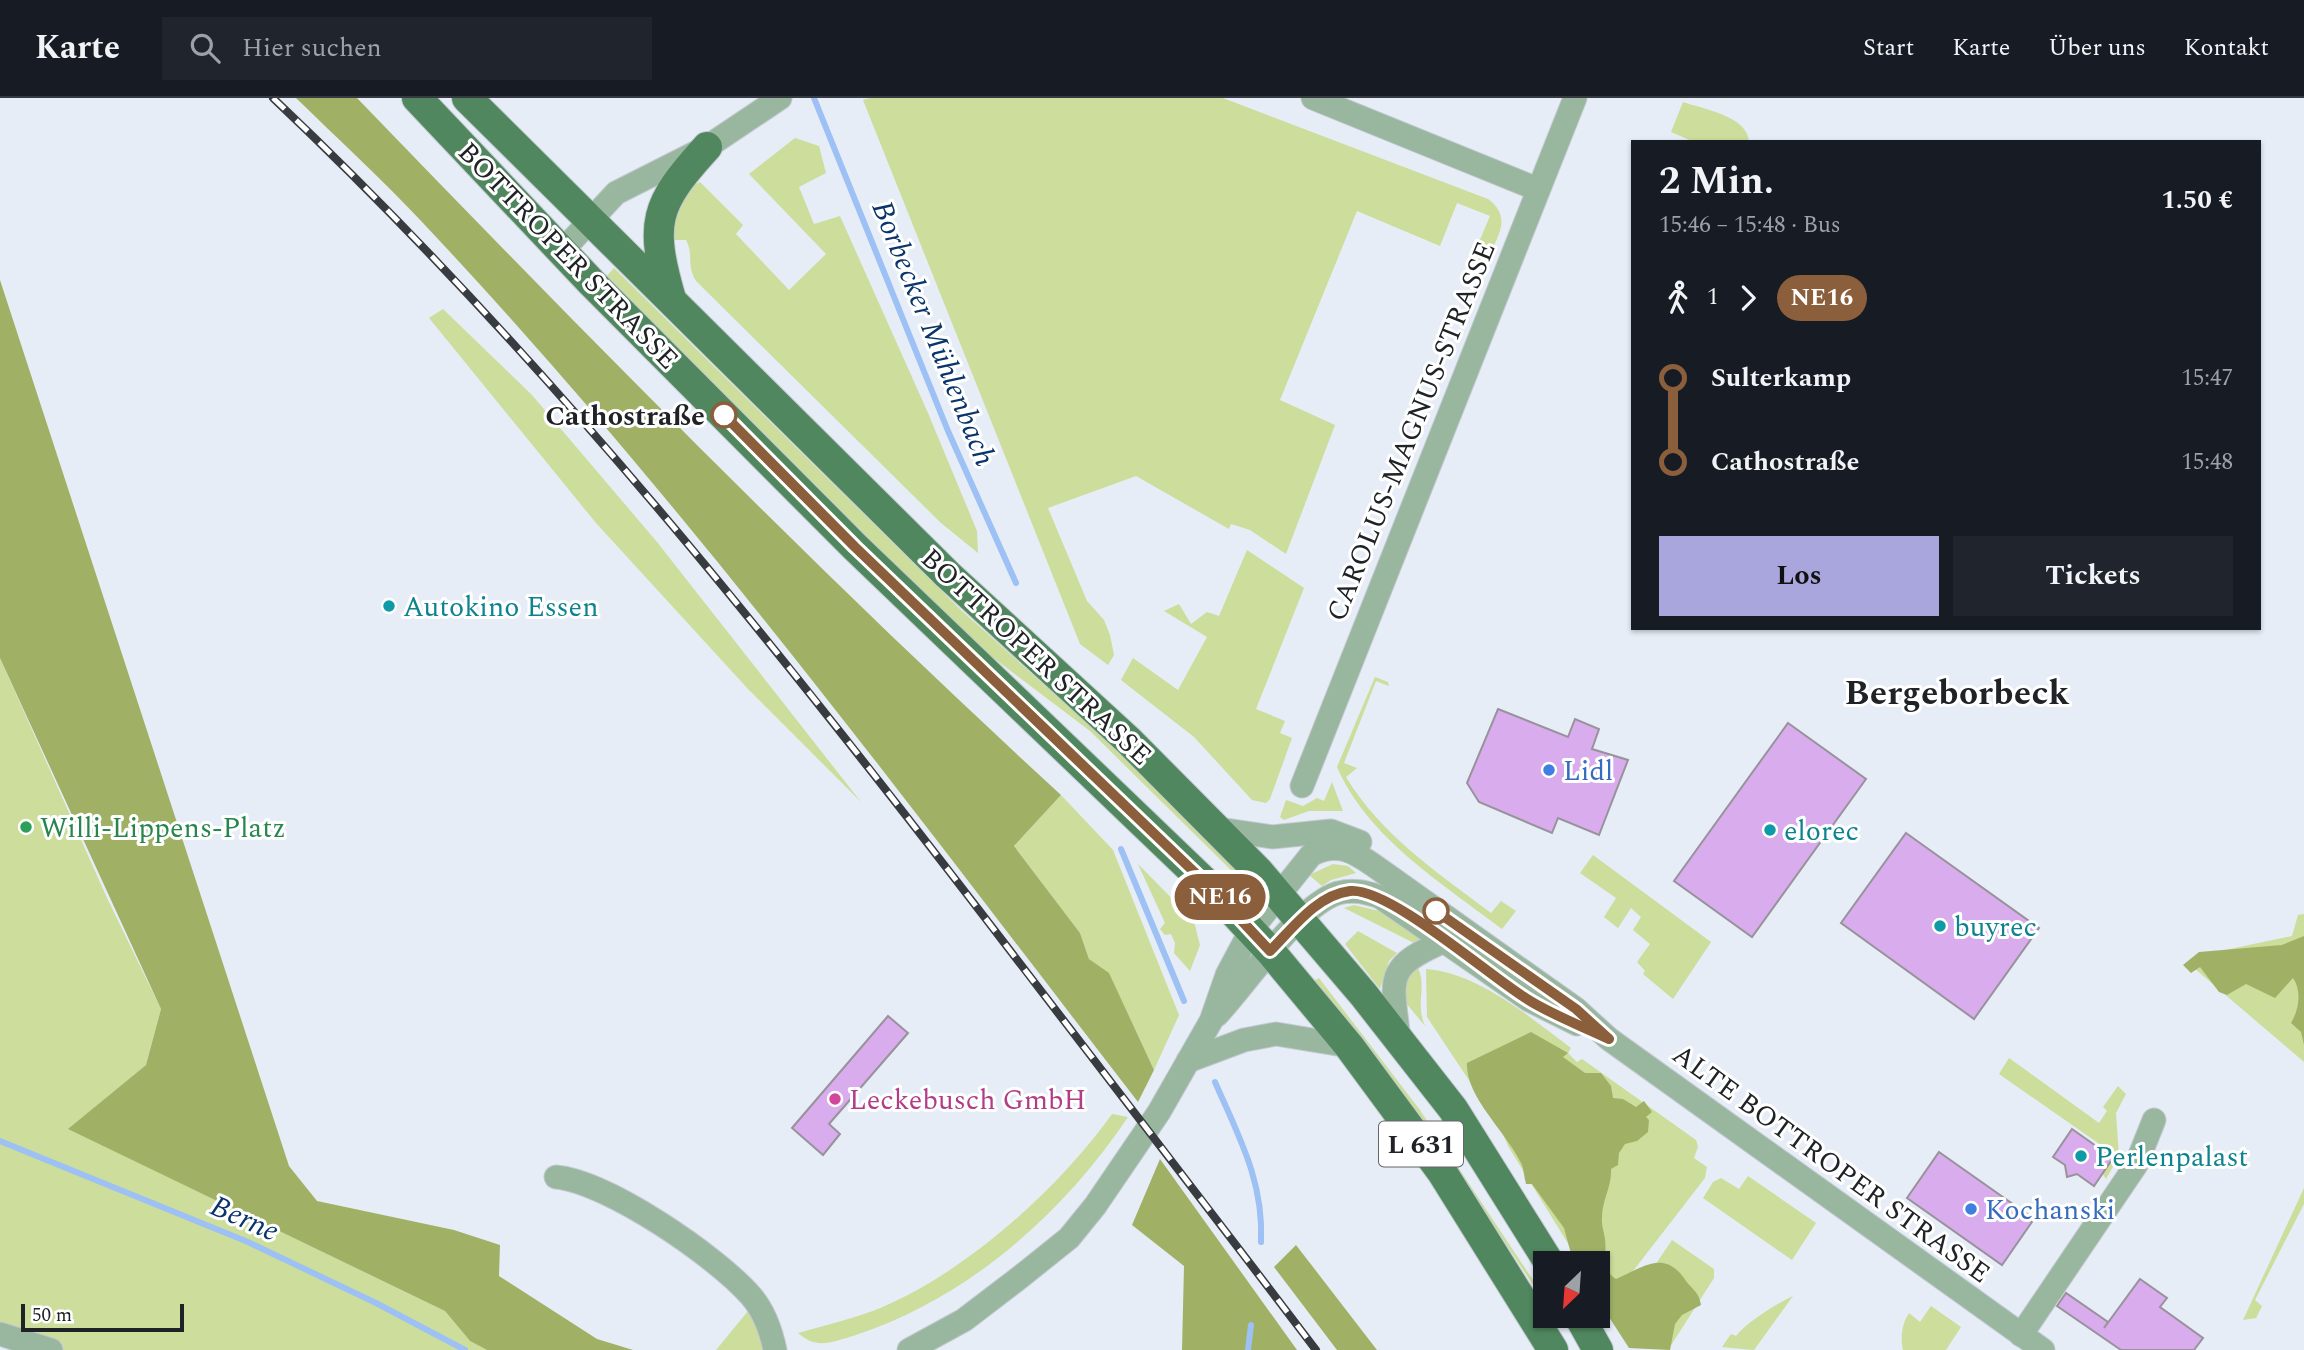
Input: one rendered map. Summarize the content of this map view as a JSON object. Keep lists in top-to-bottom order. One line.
{"streets":{"main road":["BOTTROPER STRASSE","L 631"],"street":["CAROLUS-MAGNUS-STRASSE","ALTE BOTTROPER STRASSE"]},"crossings":[["BOTTROPER STRASSE","ALTE BOTTROPER STRASSE"]],"districts":["Bergeborbeck"],"water":["Borbecker Mühlenbach","Berne"],"places":["Cathostraße","Autokino Essen","Lidl","Willi-Lippens-Platz","elorec","buyrec","Leckebusch GmbH","Perlenpalast","Kochanski"],"lines":["bus line NE16"],"scale_bar":"50 m","north":"bottom left","page":{"header":"Karte","search":"Hier suchen","nav":["Start","Karte","Über uns","Kontakt"],"on_map":"NE16","heading":["2 Min.","15:46 – 15:48 · Bus","1.50 €"],"legs":["1","NE16"],"list":[{"name":"Sulterkamp","value":"15:47"},{"name":"Cathostraße","value":"15:48"}],"buttons":["Los","Tickets"],"scale":"50 m"}}
